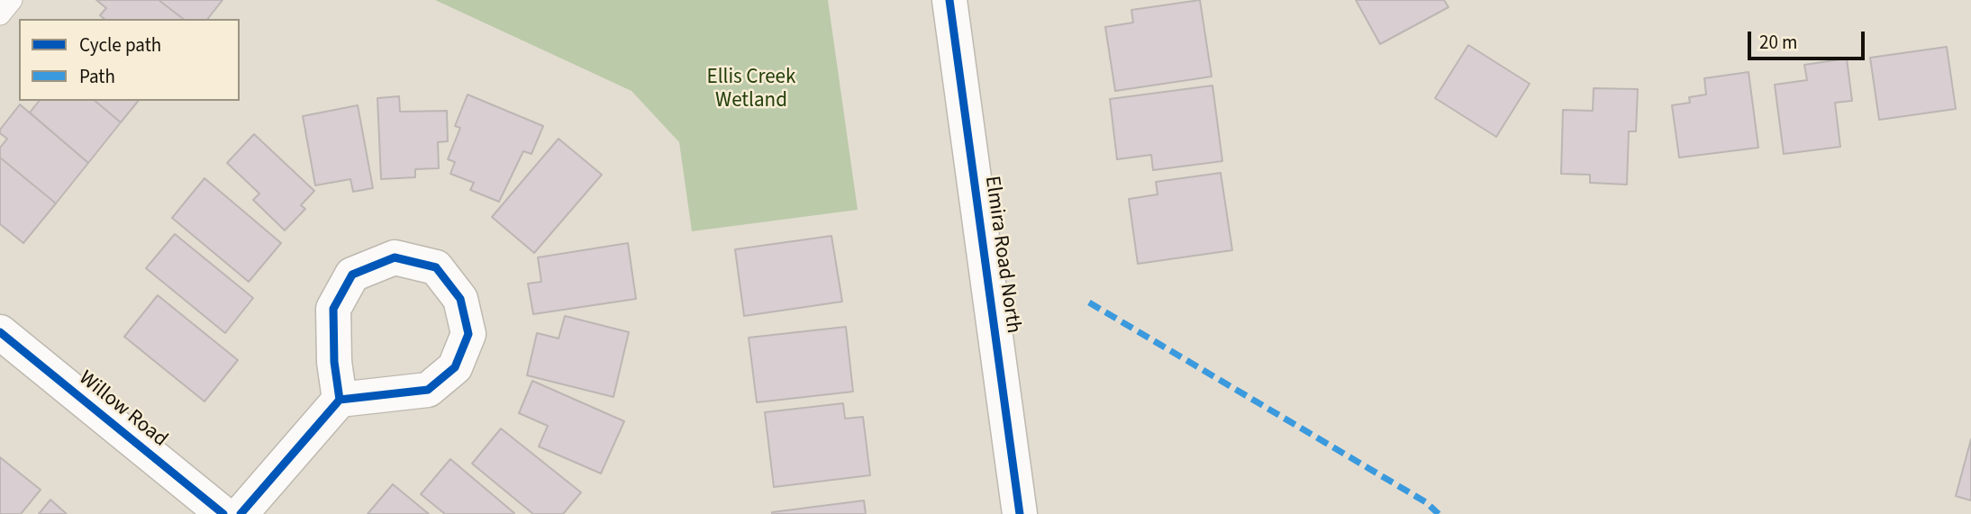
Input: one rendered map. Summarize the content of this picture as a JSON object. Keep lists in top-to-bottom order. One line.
{"streets":{"street":["Elmira Road North","Willow Road"]},"parks":["Ellis Creek Wetland"],"legend":["Cycle path","Path"],"scale_bar":"20 m"}
